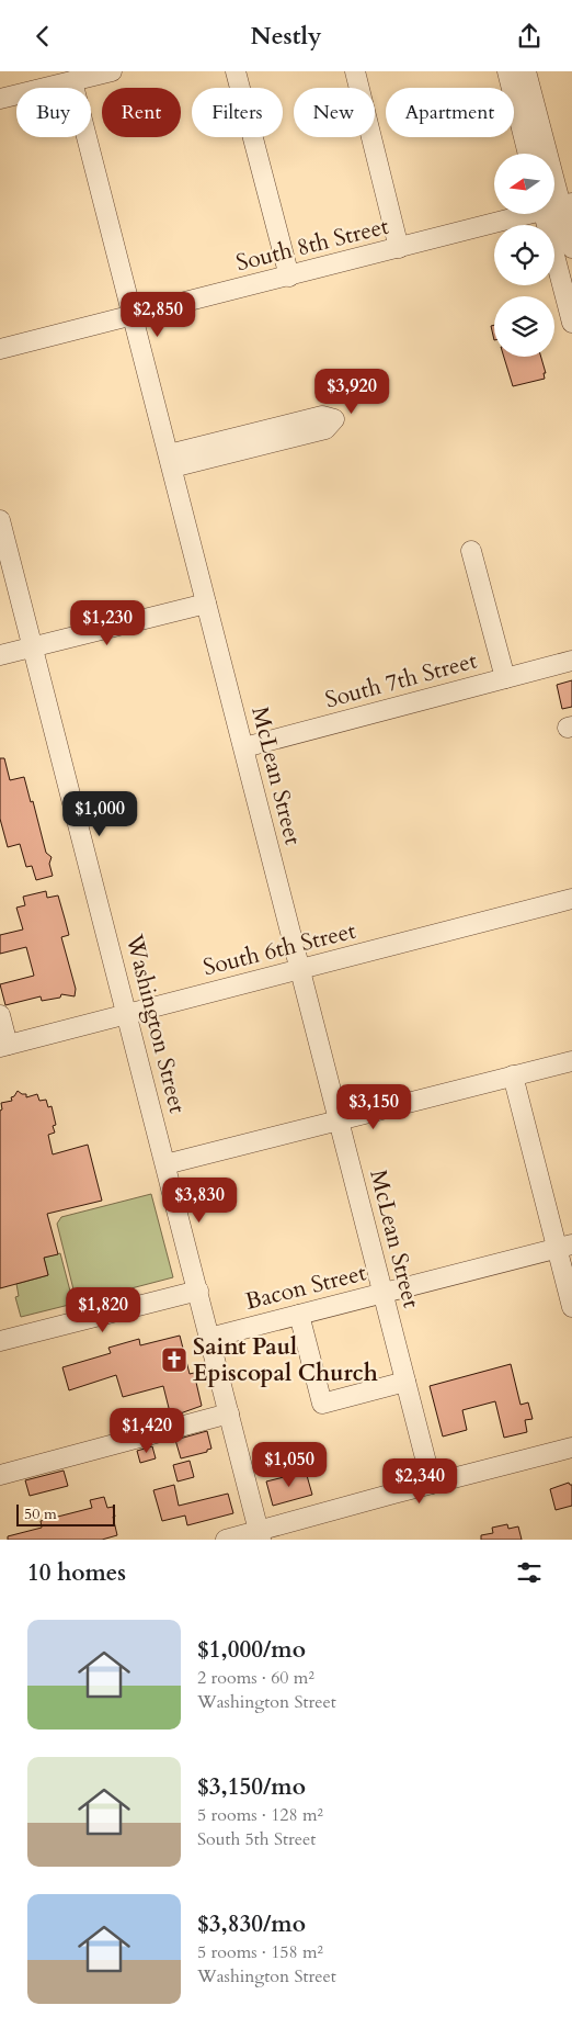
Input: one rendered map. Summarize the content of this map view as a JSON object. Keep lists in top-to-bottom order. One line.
{"streets":{"street":["South 8th Street","South 7th Street","McLean Street","South 6th Street","Washington Street","Bacon Street"]},"crossings":[["South 8th Street","McLean Street"],["South 7th Street","McLean Street"],["McLean Street","South 6th Street"],["McLean Street","Bacon Street"],["South 6th Street","Washington Street"],["Washington Street","Bacon Street"]],"places":{"church":["Saint Paul Episcopal Church"]},"scale_bar":"50 m","north":"left","page":{"header":"Nestly","chip":["Buy","Rent","Filters","New","Apartment"],"price":["$2,850","$3,920","$1,230","$1,000","$3,150","$3,830","$1,820","$1,420","$1,050","$2,340"],"scale":"50 m","heading":"10 homes","list":[{"name":"$1,000/mo","note":"2 rooms · 60 m² · Washington Street"},{"name":"$3,150/mo","note":"5 rooms · 128 m² · South 5th Street"},{"name":"$3,830/mo","note":"5 rooms · 158 m² · Washington Street"}]}}
